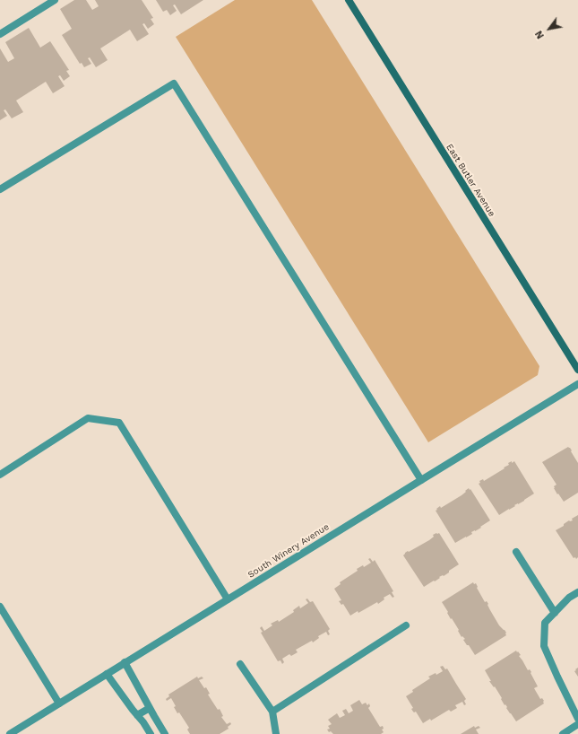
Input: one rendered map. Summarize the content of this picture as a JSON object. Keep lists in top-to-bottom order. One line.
{"streets":{"street":["East Butler Avenue","South Winery Avenue"]},"north":"bottom left"}
